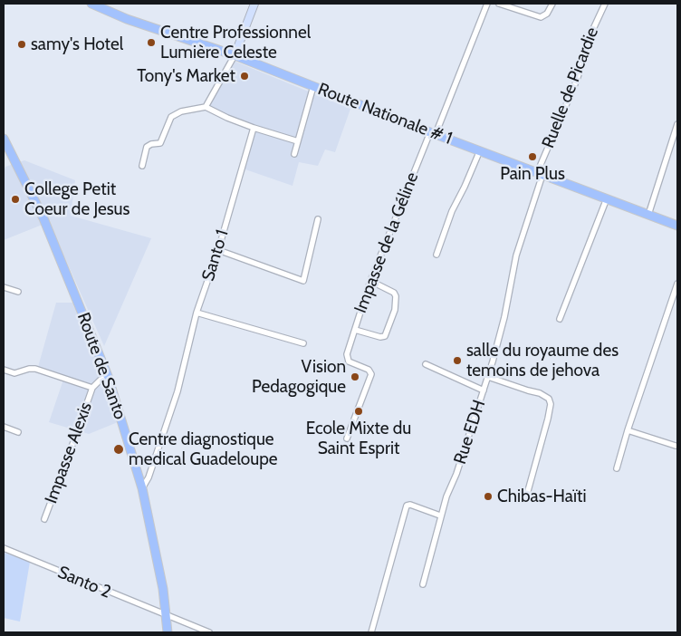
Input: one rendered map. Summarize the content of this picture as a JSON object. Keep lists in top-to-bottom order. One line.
{"streets":{"main road":["Route Nationale # 1","Route de Santo"],"street":["Ruelle de Picardie","Impasse de la Géline","Santo 1","Rue EDH","Impasse Alexis","Santo 2"]},"crossings":[["Ruelle de Picardie","Route Nationale # 1"],["Ruelle de Picardie","Rue EDH"],["Route Nationale # 1","Impasse de la Géline"],["Route Nationale # 1","Rue EDH"],["Santo 1","Route de Santo"],["Route de Santo","Impasse Alexis"],["Route de Santo","Santo 2"]],"places":["Centre Professionnel Lumière Celeste","samy's Hotel","Tony's Market","Pain Plus","College Petit Coeur de Jesus","salle du royaume des temoins de jehova","Vision Pedagogique","Ecole Mixte du Saint Esprit","Centre diagnostique medical Guadeloupe","Chibas-Haïti"]}
